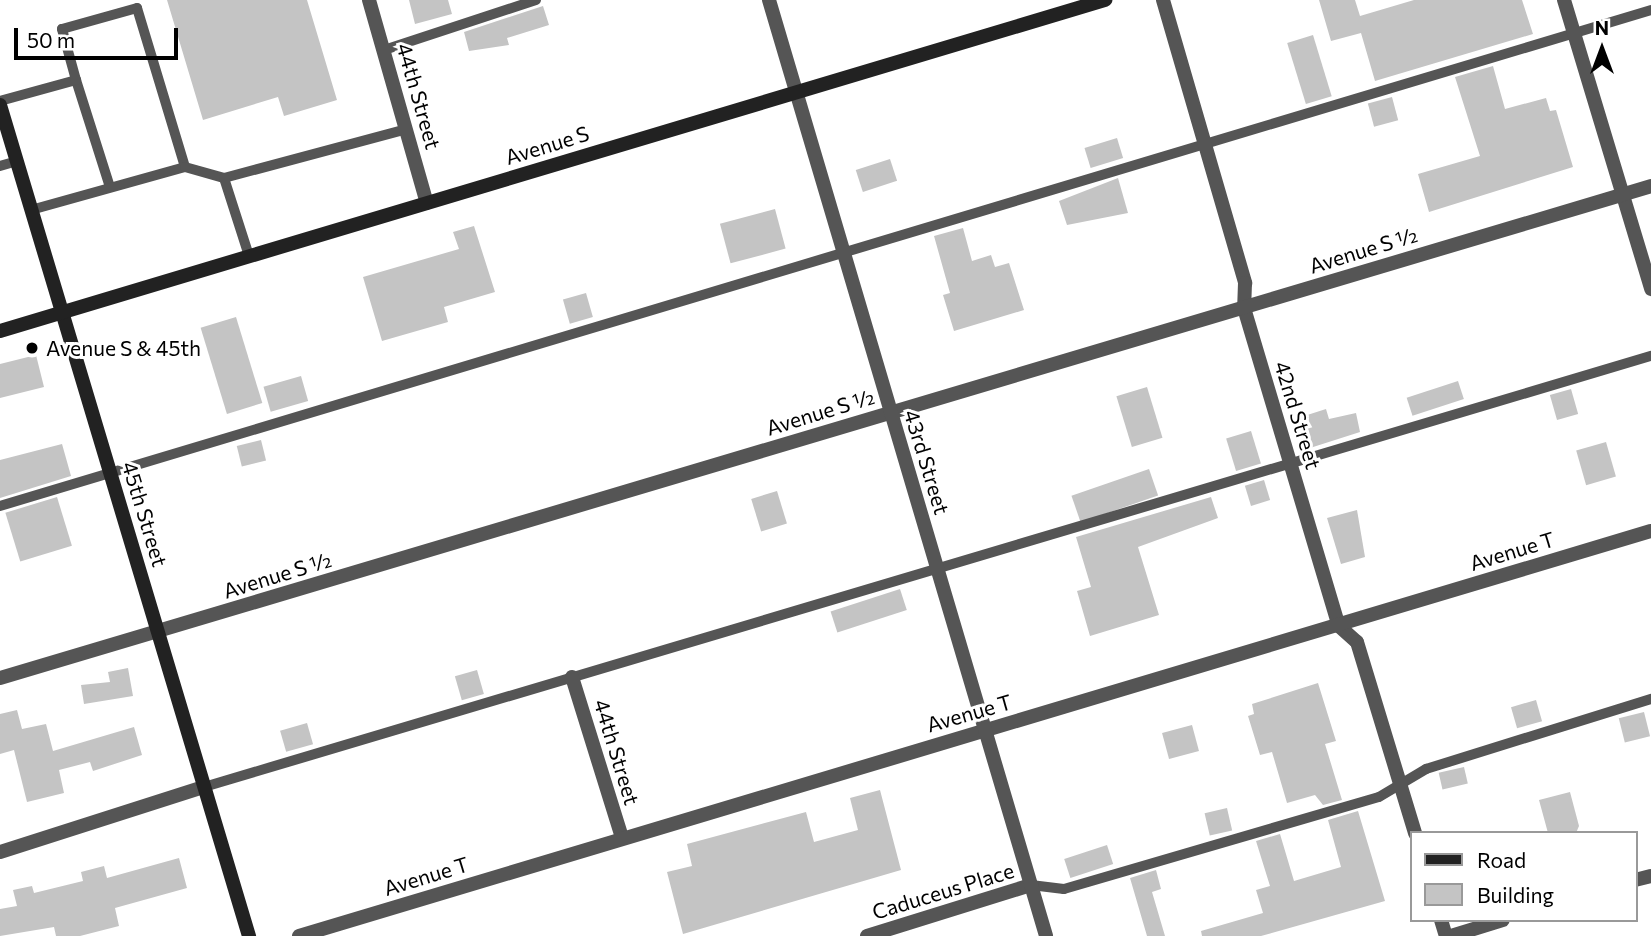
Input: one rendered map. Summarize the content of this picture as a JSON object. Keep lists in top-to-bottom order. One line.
{"streets":{"main road":["Avenue S","45th Street"],"street":["44th Street","Avenue S ½","42nd Street","43rd Street","Avenue T","Caduceus Place"]},"crossings":[["44th Street","Avenue S"],["44th Street","Avenue T"],["Avenue S","43rd Street"],["Avenue S","45th Street"],["Avenue S ½","42nd Street"],["Avenue S ½","43rd Street"],["Avenue S ½","45th Street"],["42nd Street","Avenue T"],["43rd Street","Avenue T"],["43rd Street","Caduceus Place"]],"places":["Avenue S & 45th"],"legend":["Road","Building"],"scale_bar":"50 m","north":"top"}
